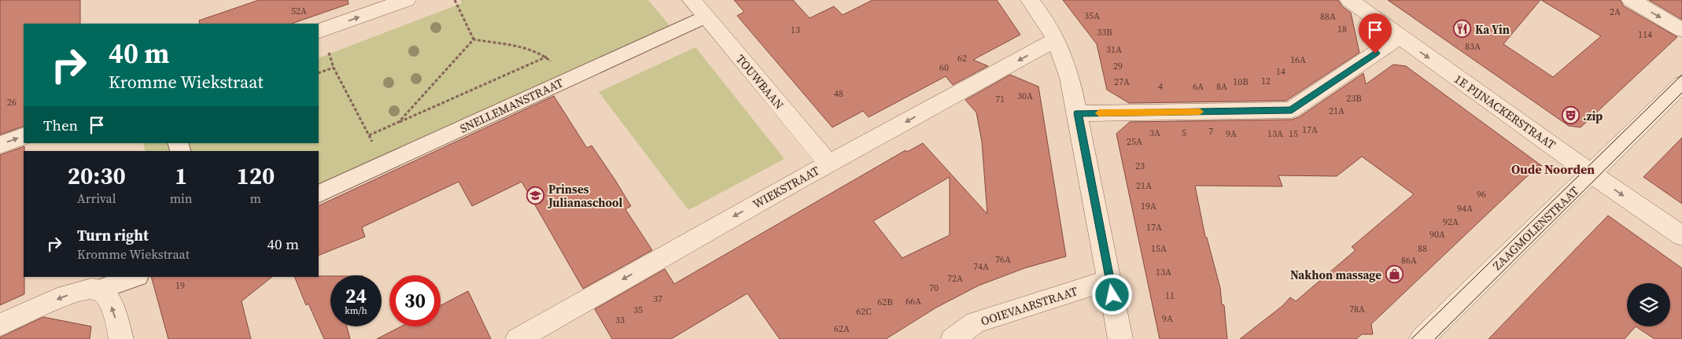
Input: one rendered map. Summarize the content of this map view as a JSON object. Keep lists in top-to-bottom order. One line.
{"streets":{"street":["TOUWBAAN","SNELLEMANSTRAAT","1E PIJNACKERSTRAAT","WIEKSTRAAT","ZAAGMOLENSTRAAT","OOIEVAARSTRAAT"]},"crossings":[["TOUWBAAN","SNELLEMANSTRAAT"],["TOUWBAAN","WIEKSTRAAT"],["1E PIJNACKERSTRAAT","ZAAGMOLENSTRAAT"]],"one_way":["1E PIJNACKERSTRAAT","WIEKSTRAAT"],"districts":["Oude Noorden"],"places":{"restaurant":["Ka Yin"],"theatre":[".zip"],"school or university":["Prinses Julianaschool"],"shop":["Nakhon massage"]},"house_numbers":["52A","2A","35A","88A","18","13","33B","114","83A","31A","62","16A","29","60","14","12","27A","10B","4","6A","8A","48","30A","23B","71","26","21A","17A","7","3A","5","9A","13A","15","25A","23","21A","96","19A","94A","92A","17A","90A","15A","88","76A","86A","74A","13A","72A","19","70","11","37","66A","62B","78A","35","62C","9A","33","62A"],"page":{"turn":["40 m","Kromme Wiekstraat"],"then":"Then","eta":["20:30","Arrival","1","min","120","m"],"list":[{"name":"Turn right","note":"Kromme Wiekstraat","value":"40 m"}],"speed":"24 km/h","limit":"30"}}
